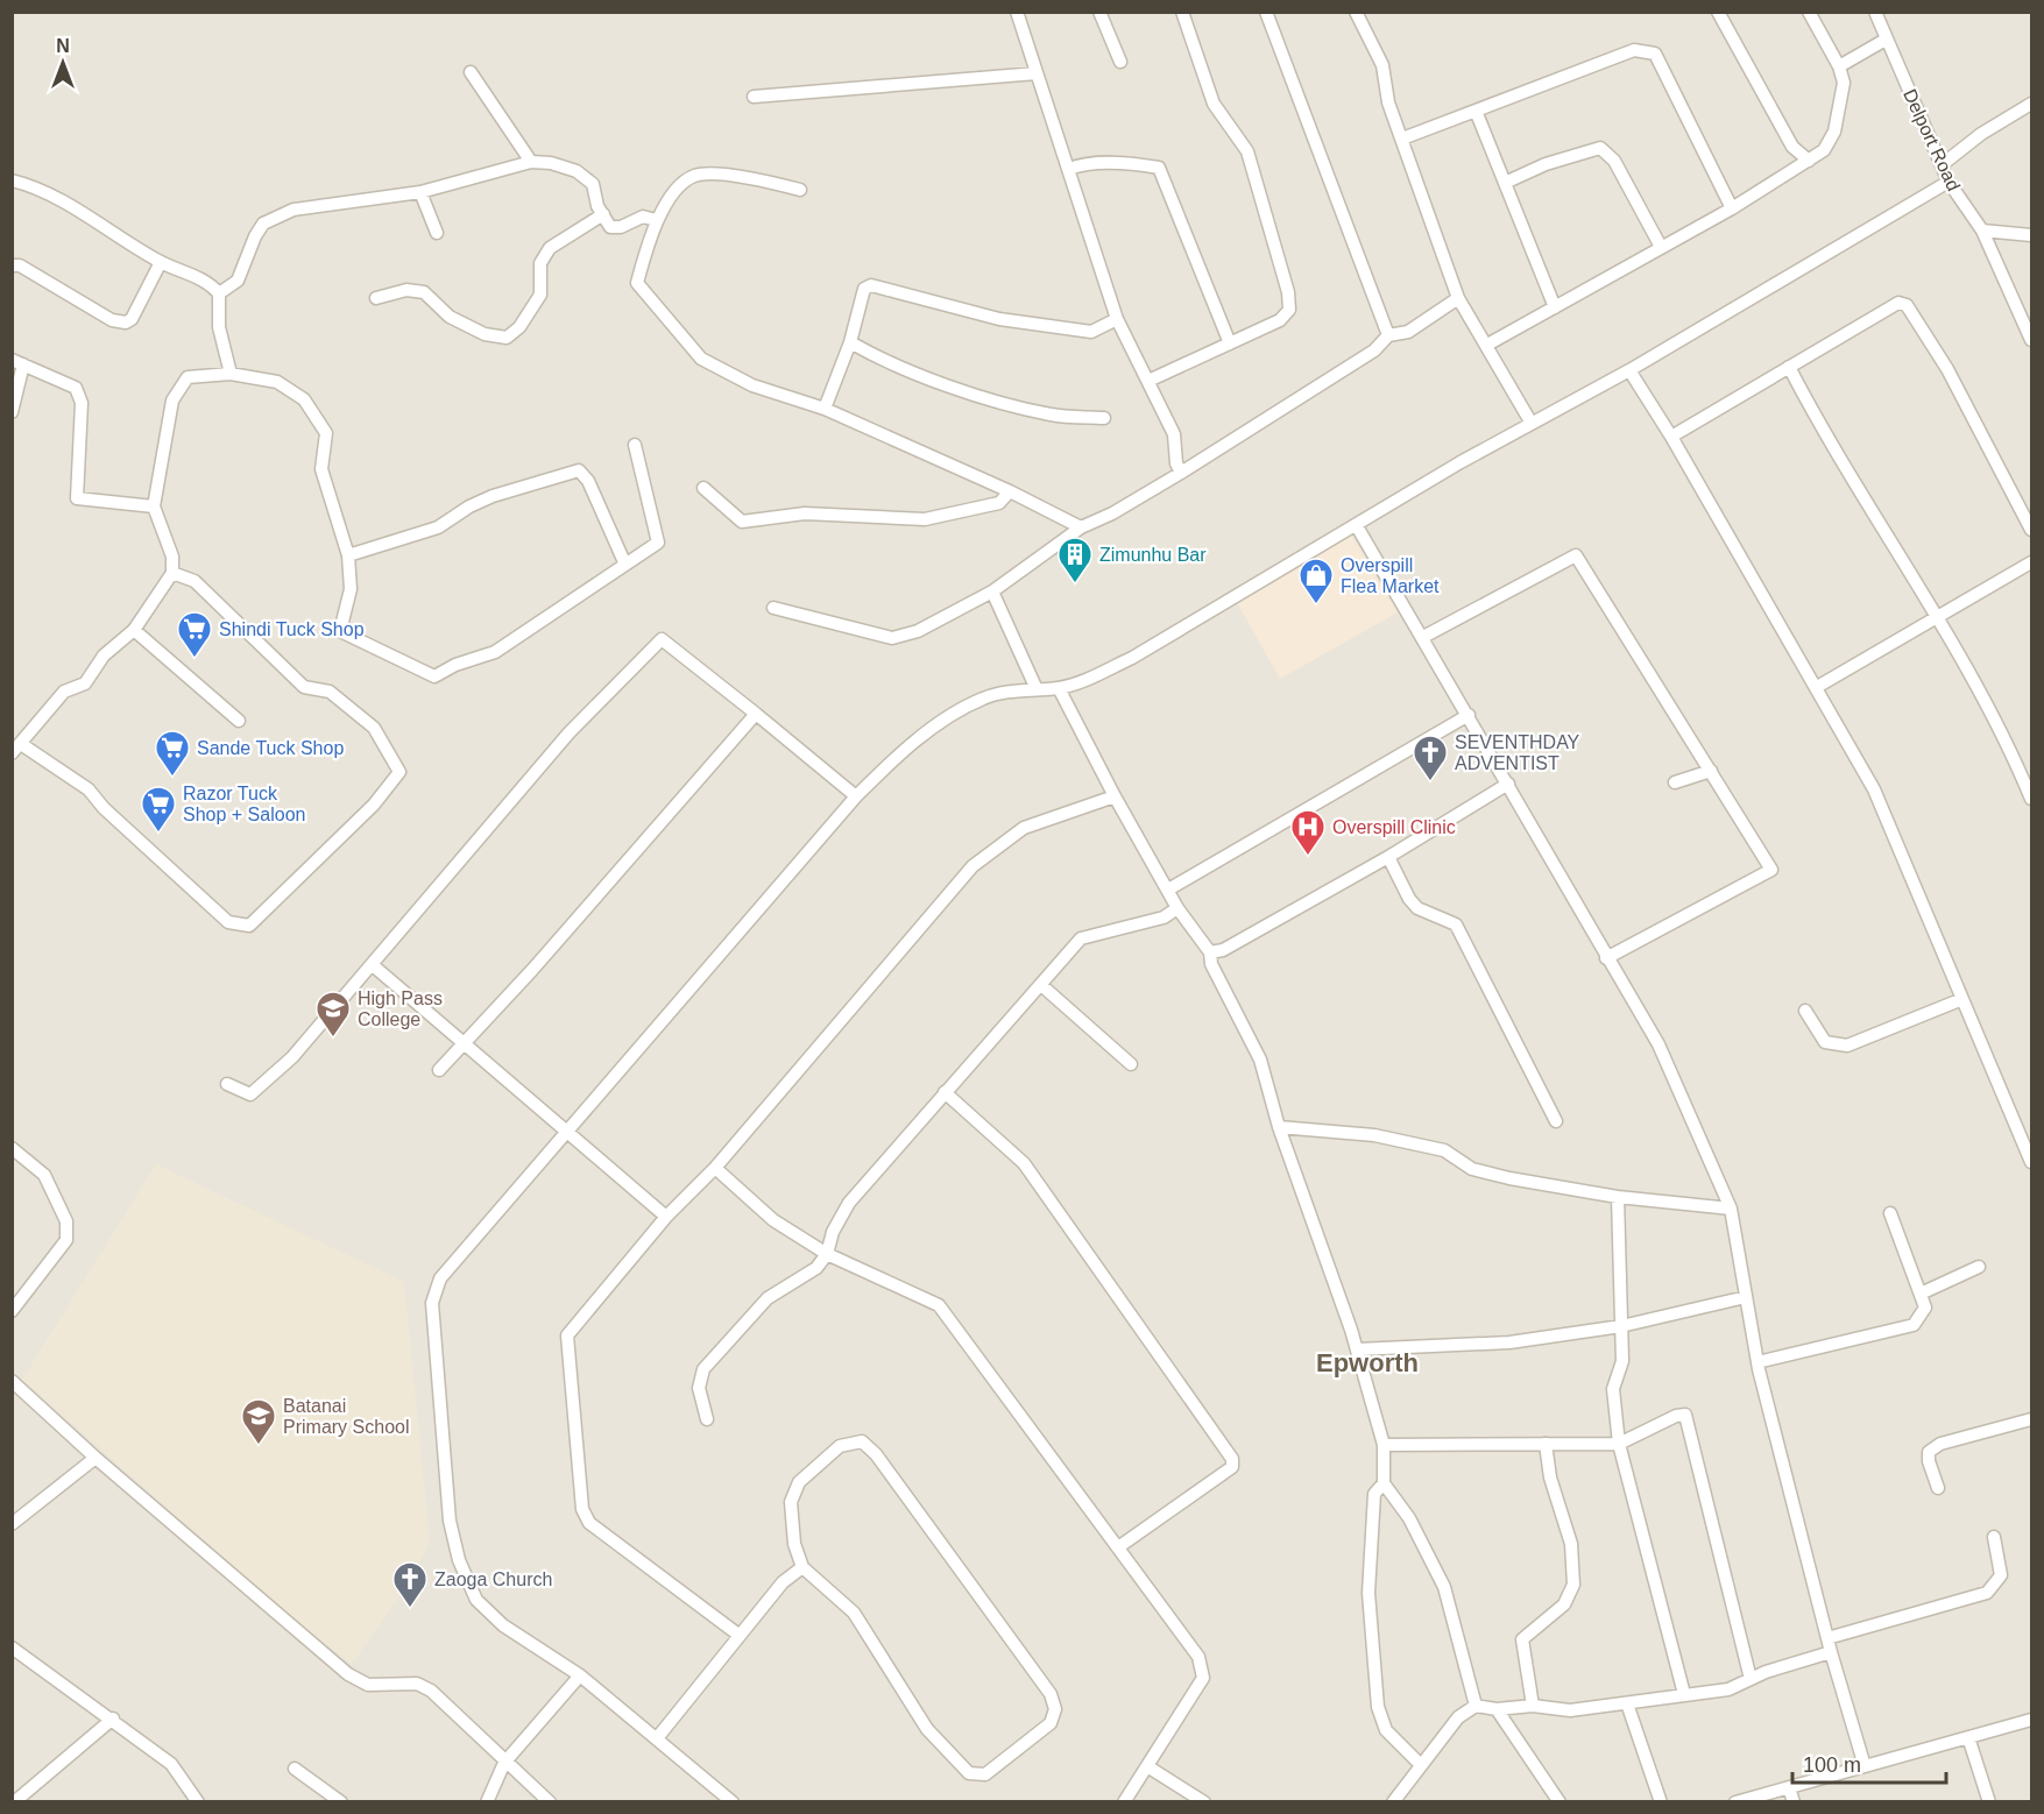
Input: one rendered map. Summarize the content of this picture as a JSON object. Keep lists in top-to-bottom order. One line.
{"streets":{"street":["Delport Road"]},"districts":["Epworth"],"places":{"building":["Zimunhu Bar"],"shop":["Overspill Flea Market"],"supermarket":["Shindi Tuck Shop","Sande Tuck Shop","Razor Tuck Shop + Saloon"],"church":["SEVENTHDAY ADVENTIST","Zaoga Church"],"hospital":["Overspill Clinic"],"school or university":["High Pass College","Batanai Primary School"]},"scale_bar":"100 m","north":"top"}
